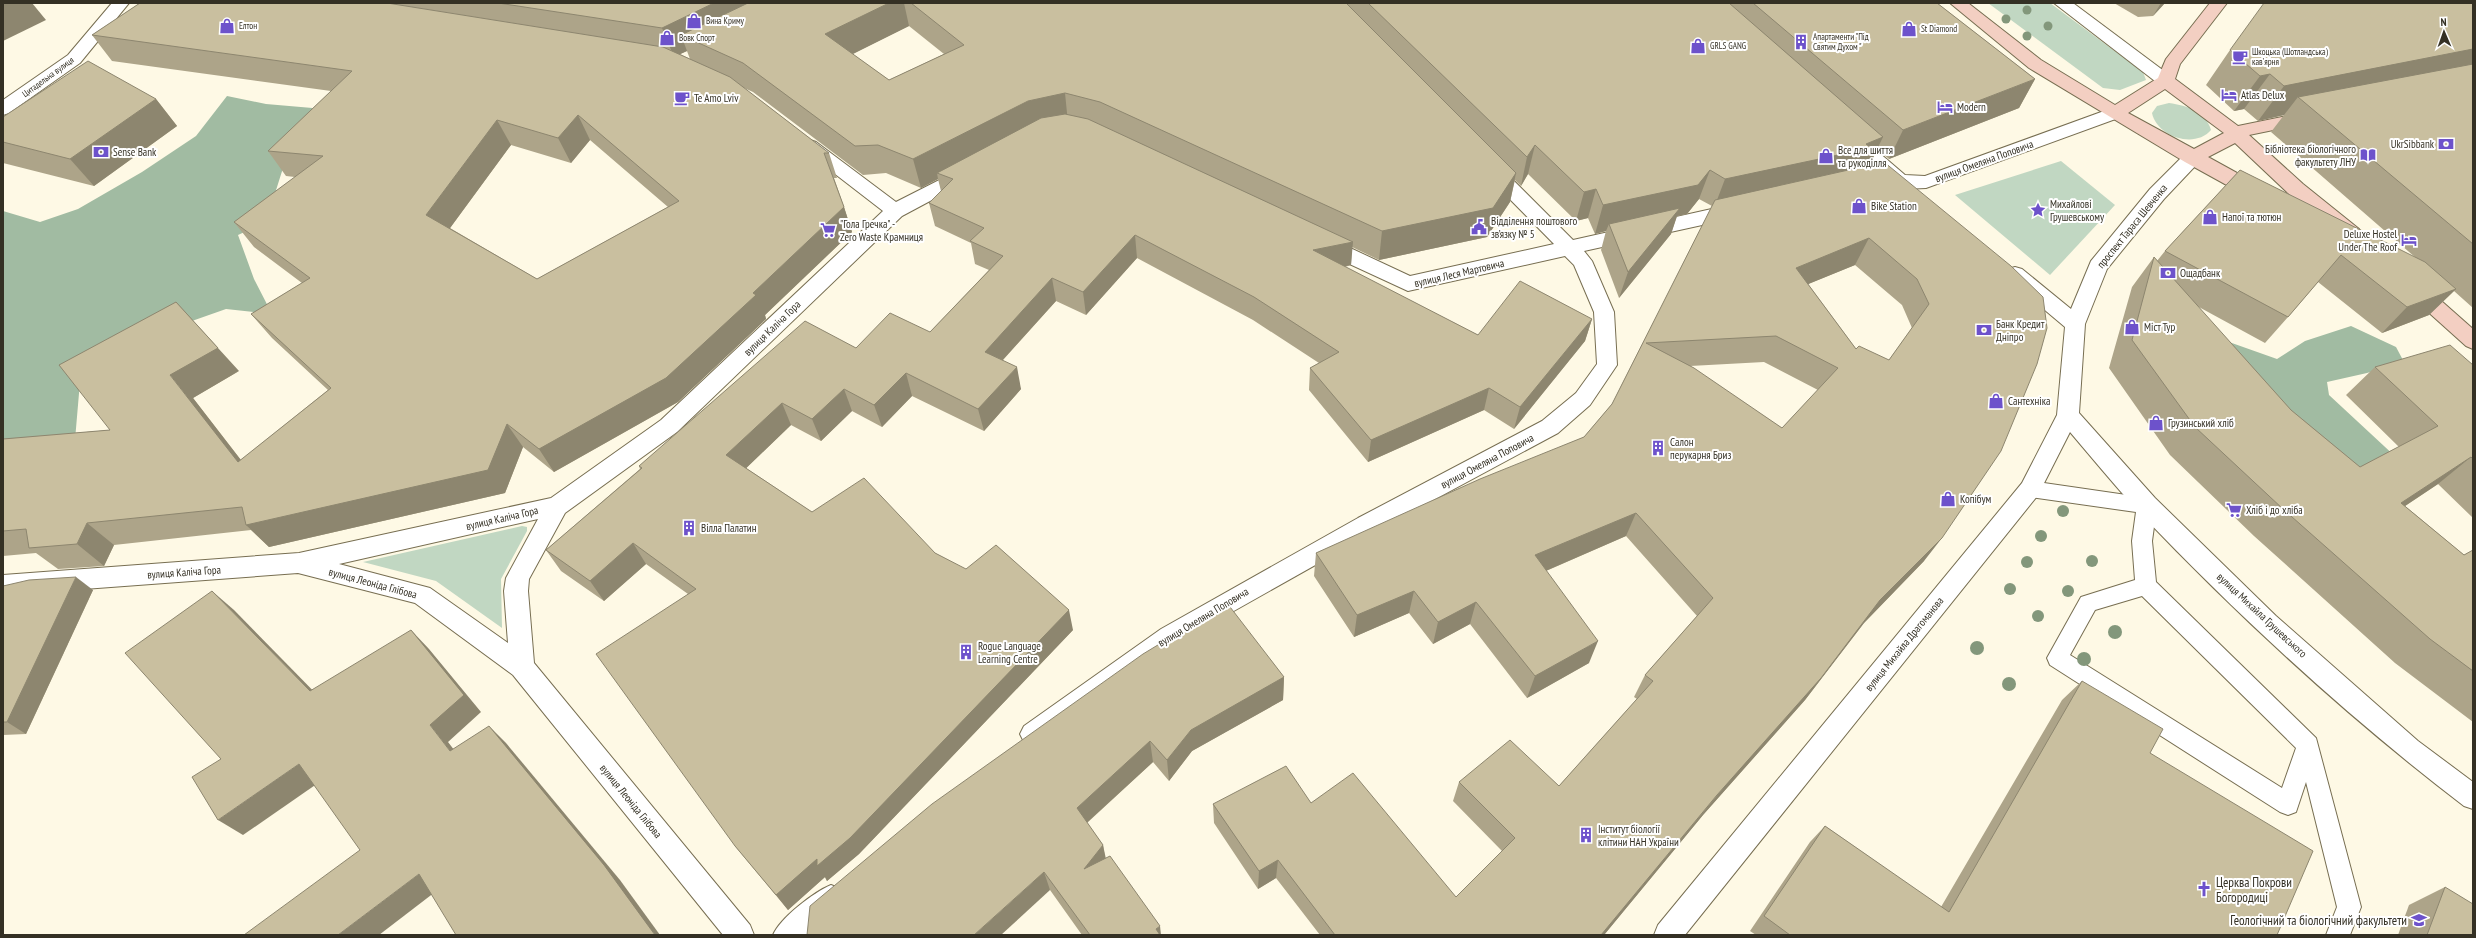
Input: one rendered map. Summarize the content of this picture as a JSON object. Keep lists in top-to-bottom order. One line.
{"streets":{"street":["Цитадельна вулиця","вулиця Омеляна Поповича","проспект Тараса Шевченка","вулиця Леся Мартовича","вулиця Каліча Гора","вулиця Леоніда Глібова","вулиця Михайла Грушевського","вулиця Михайла Драгоманова"]},"crossings":[["вулиця Омеляна Поповича","вулиця Леся Мартовича"],["проспект Тараса Шевченка","вулиця Михайла Драгоманова"],["вулиця Каліча Гора","вулиця Леоніда Глібова"],["вулиця Михайла Грушевського","вулиця Михайла Драгоманова"]],"places":{"shop":["Вина Криму","Елтон","St Diamond","Вовк Спорт","GRLS GANG","Все для шиття та рукоділля","Bike Station","Напої та тютюн","Мiст Тур","Сантехніка","Грузинський хліб","Копібум"],"building":["Апартаменти \"Під Святим Духом \"","Салон перукарня Бриз","Вілла Палатин","Rogue Language Learning Centre","Інститут біології клітини НАН України"],"cafe":["Шкоцька (Шотландська) кавʼярня","Te Amo Lviv"],"hotel":["Atlas Delux","Modern","Deluxe Hostel Under The Roof"],"bank":["UkrSibbank","Sense Bank","Ощадбанк","Банк Кредит Дніпро"],"library":["Бібліотека біологічного факультету ЛНУ"],"place":["Михайлові Грушевському"],"public building":["Відділення поштового зв’язку № 5"],"supermarket":["\"Гола Гречка\" - Zero Waste Крамниця","Хліб і до хліба"],"church":["Церква Покрови Богородиці"],"school or university":["Геологічний та біологічний факультети"]},"north":"top"}
